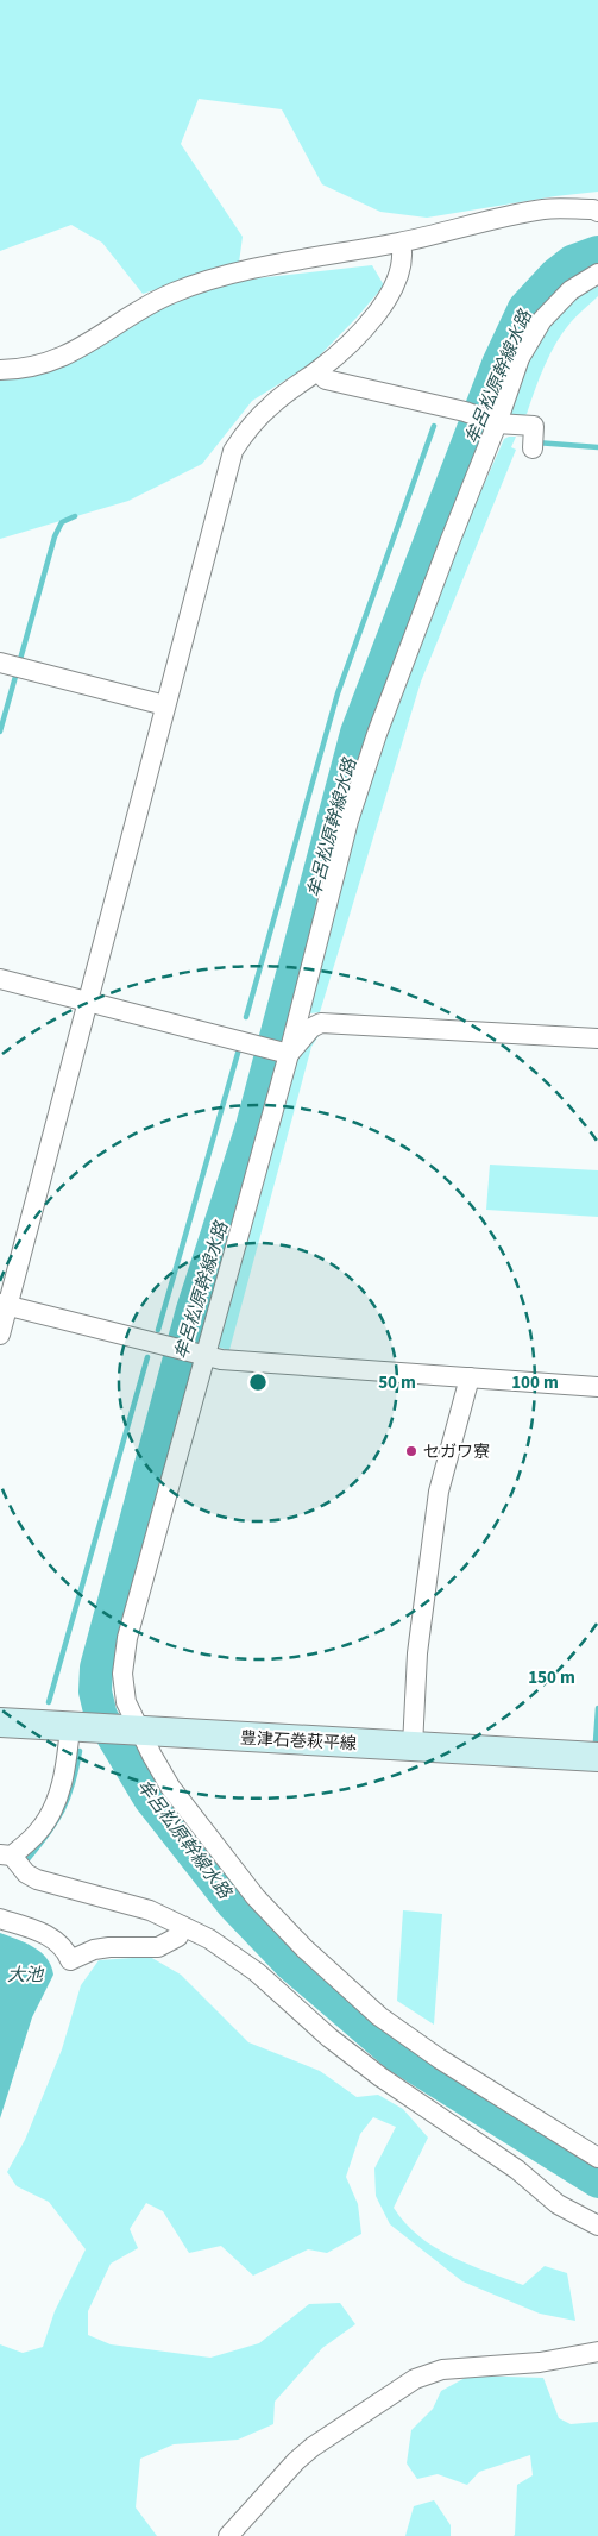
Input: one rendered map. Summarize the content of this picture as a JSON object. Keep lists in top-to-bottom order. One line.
{"streets":{"main road":["豊津石巻萩平線"]},"water":["牟呂松原幹線水路","大池"],"places":["セガワ寮"],"rings":["50 m","100 m","150 m"]}
